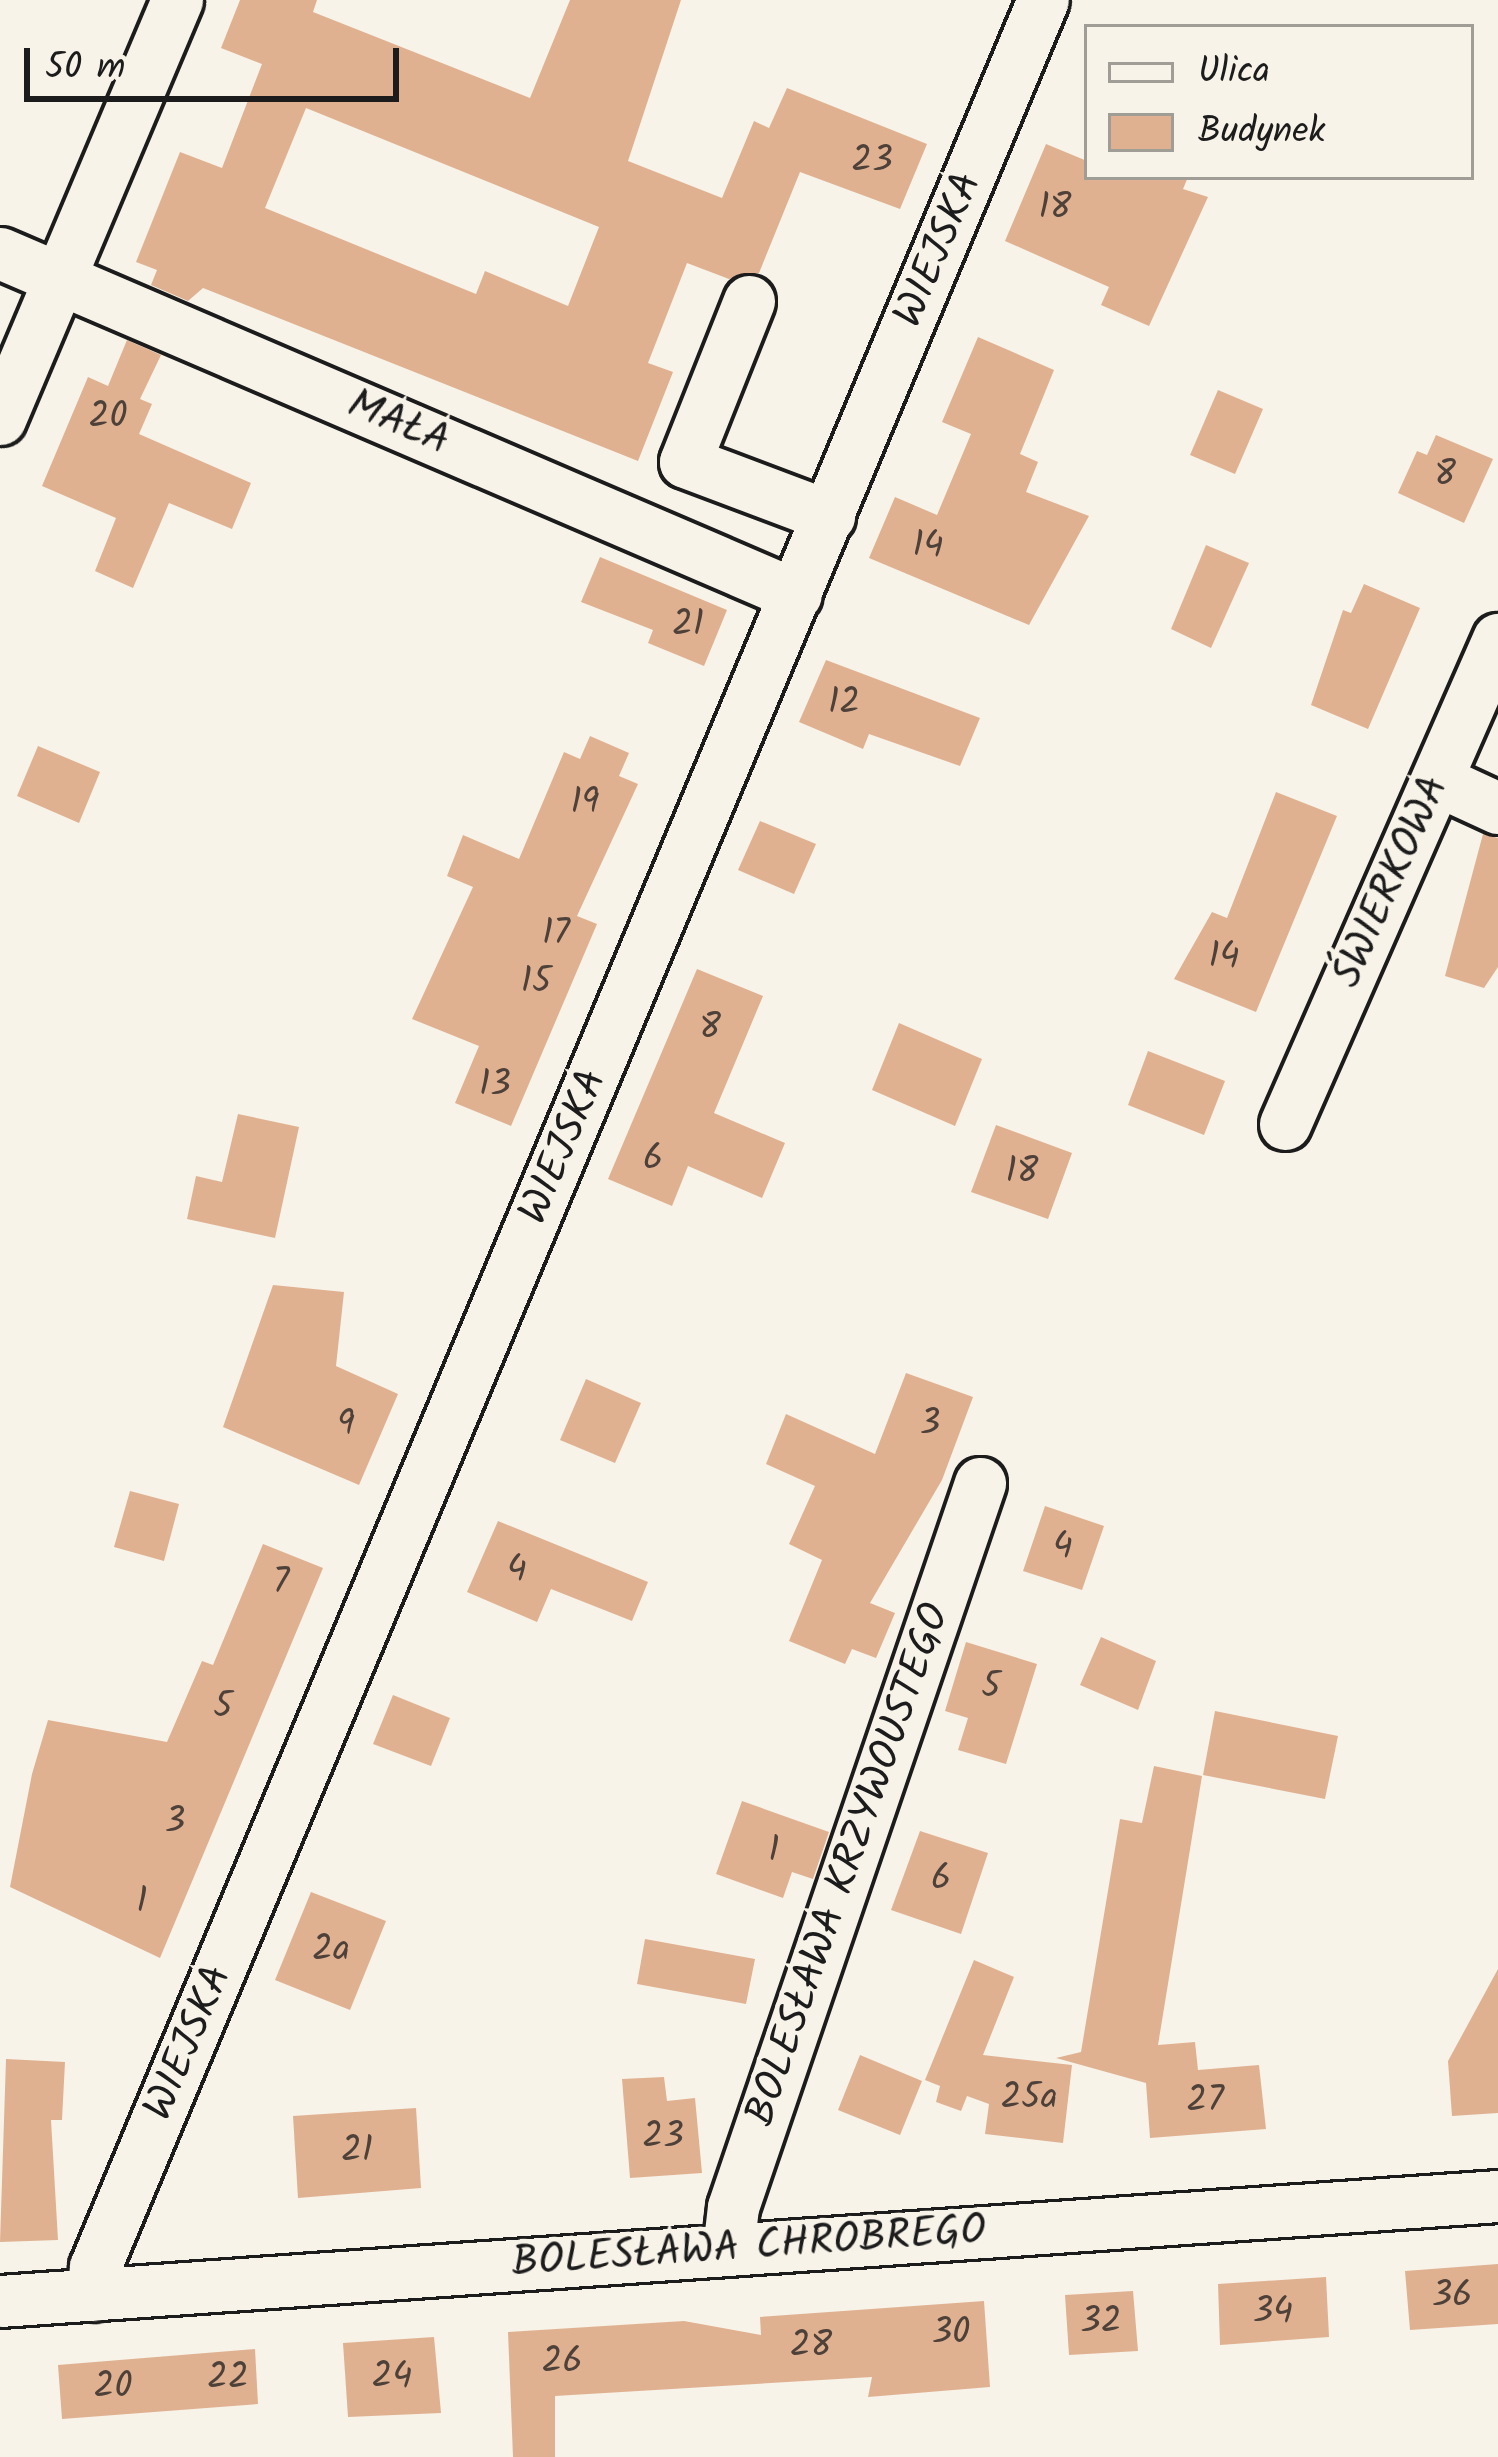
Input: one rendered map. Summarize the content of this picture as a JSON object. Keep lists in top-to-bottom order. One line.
{"streets":{"street":["WIEJSKA","MAŁA","ŚWIERKOWA","BOLESŁAWA KRZYWOUSTEGO","BOLESŁAWA CHROBREGO"]},"crossings":[["WIEJSKA","MAŁA"],["WIEJSKA","BOLESŁAWA CHROBREGO"],["BOLESŁAWA KRZYWOUSTEGO","BOLESŁAWA CHROBREGO"]],"house_numbers":["23","18","20","8","14","21","12","19","17","14","15","8","13","6","18","3","9","4","4","7","5","5","3","1","6","1","2a","25a","27","23","21","36","34","32","30","28","26","24","22","20"],"legend":["Ulica","Budynek"],"scale_bar":"50 m"}
